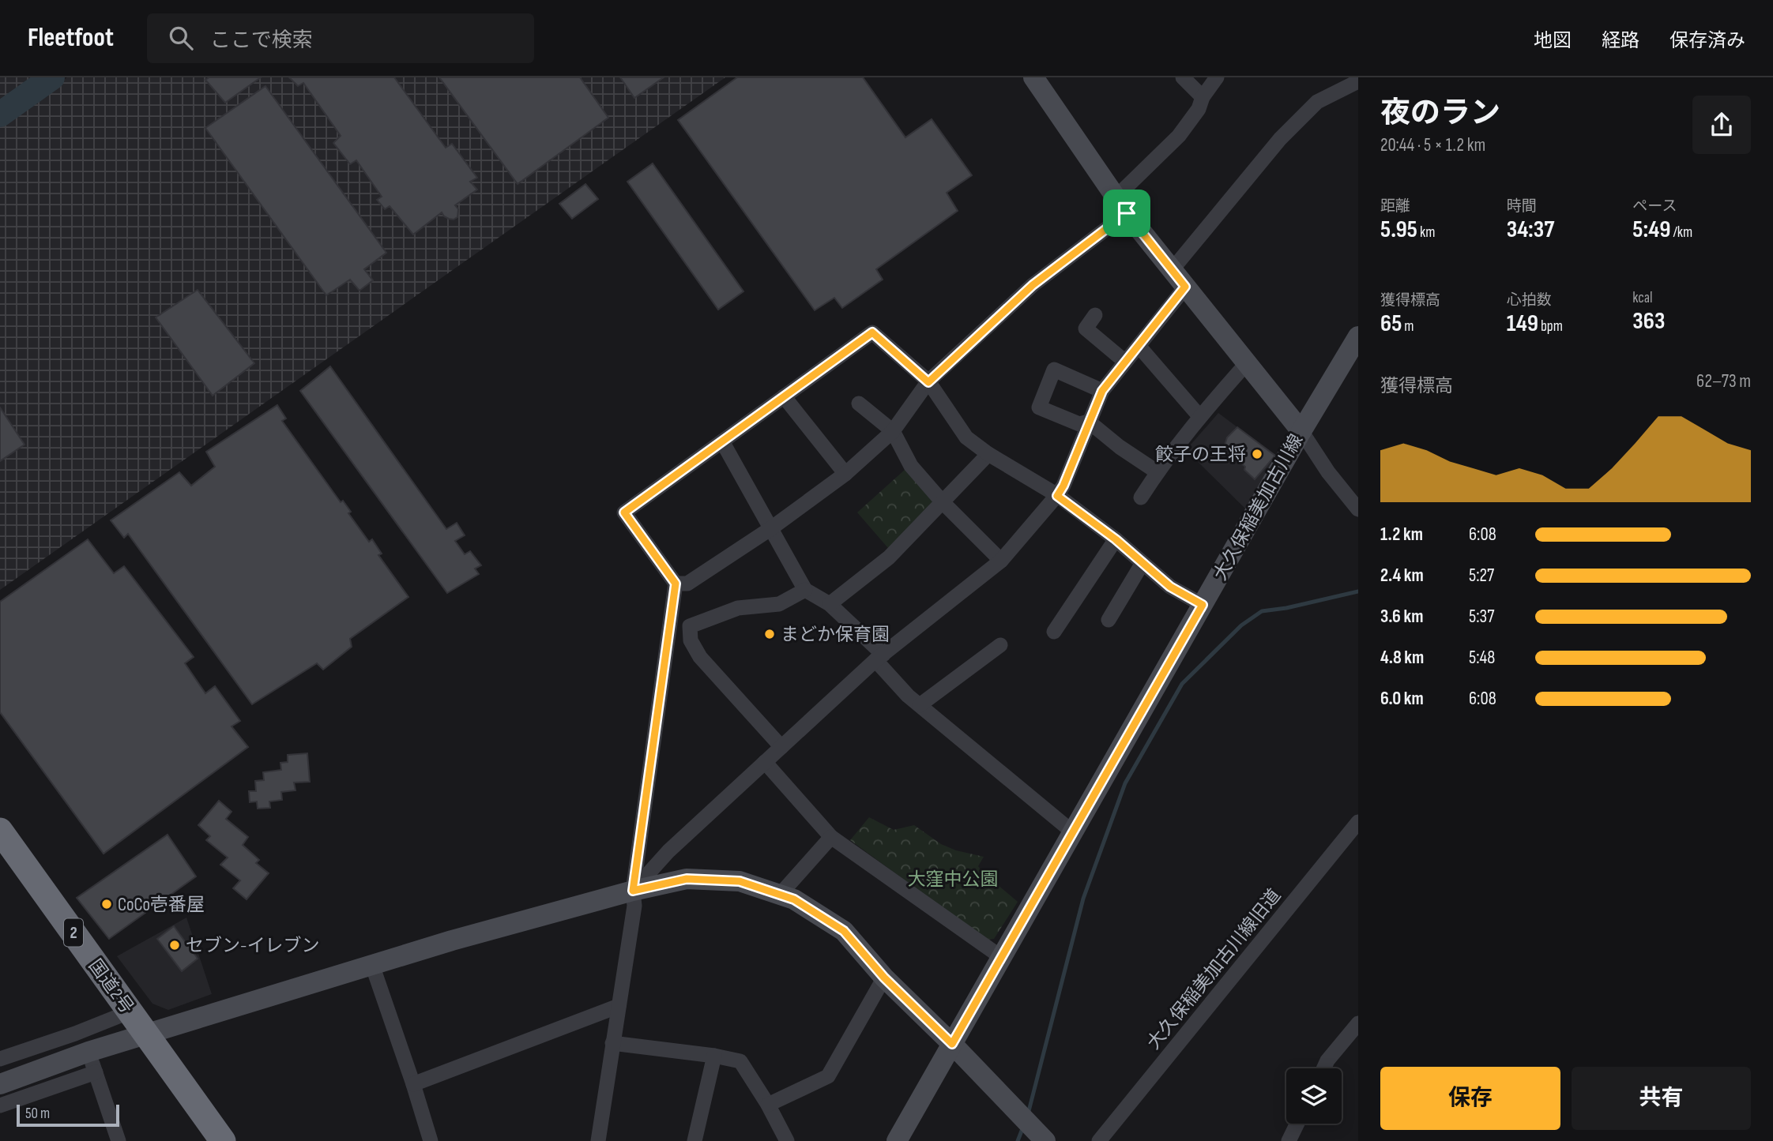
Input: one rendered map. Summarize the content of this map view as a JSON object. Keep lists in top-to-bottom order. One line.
{"streets":{"highway":["2","国道2号"],"street":["大久保稲美加古川線","大久保稲美加古川線旧道"]},"parks":["大窪中公園"],"places":["餃子の王将","まどか保育園","CoCo壱番屋","セブン-イレブン"],"scale_bar":"50 m","page":{"header":"Fleetfoot","search":"ここで検索","nav":["地図","経路","保存済み"],"heading":["夜のラン","20:44 · 5 × 1.2 km"],"stats":[["距離","5.95 km"],["時間","34:37"],["ペース","5:49 /km"],["獲得標高","65 m"],["心拍数","149 bpm"],["kcal","363"]],"chart":["獲得標高","62–73 m"],"list":[{"name":"1.2 km","note":"6:08"},{"name":"2.4 km","note":"5:27"},{"name":"3.6 km","note":"5:37"},{"name":"4.8 km","note":"5:48"},{"name":"6.0 km","note":"6:08"}],"buttons":["保存","共有"],"scale":"50 m"}}
